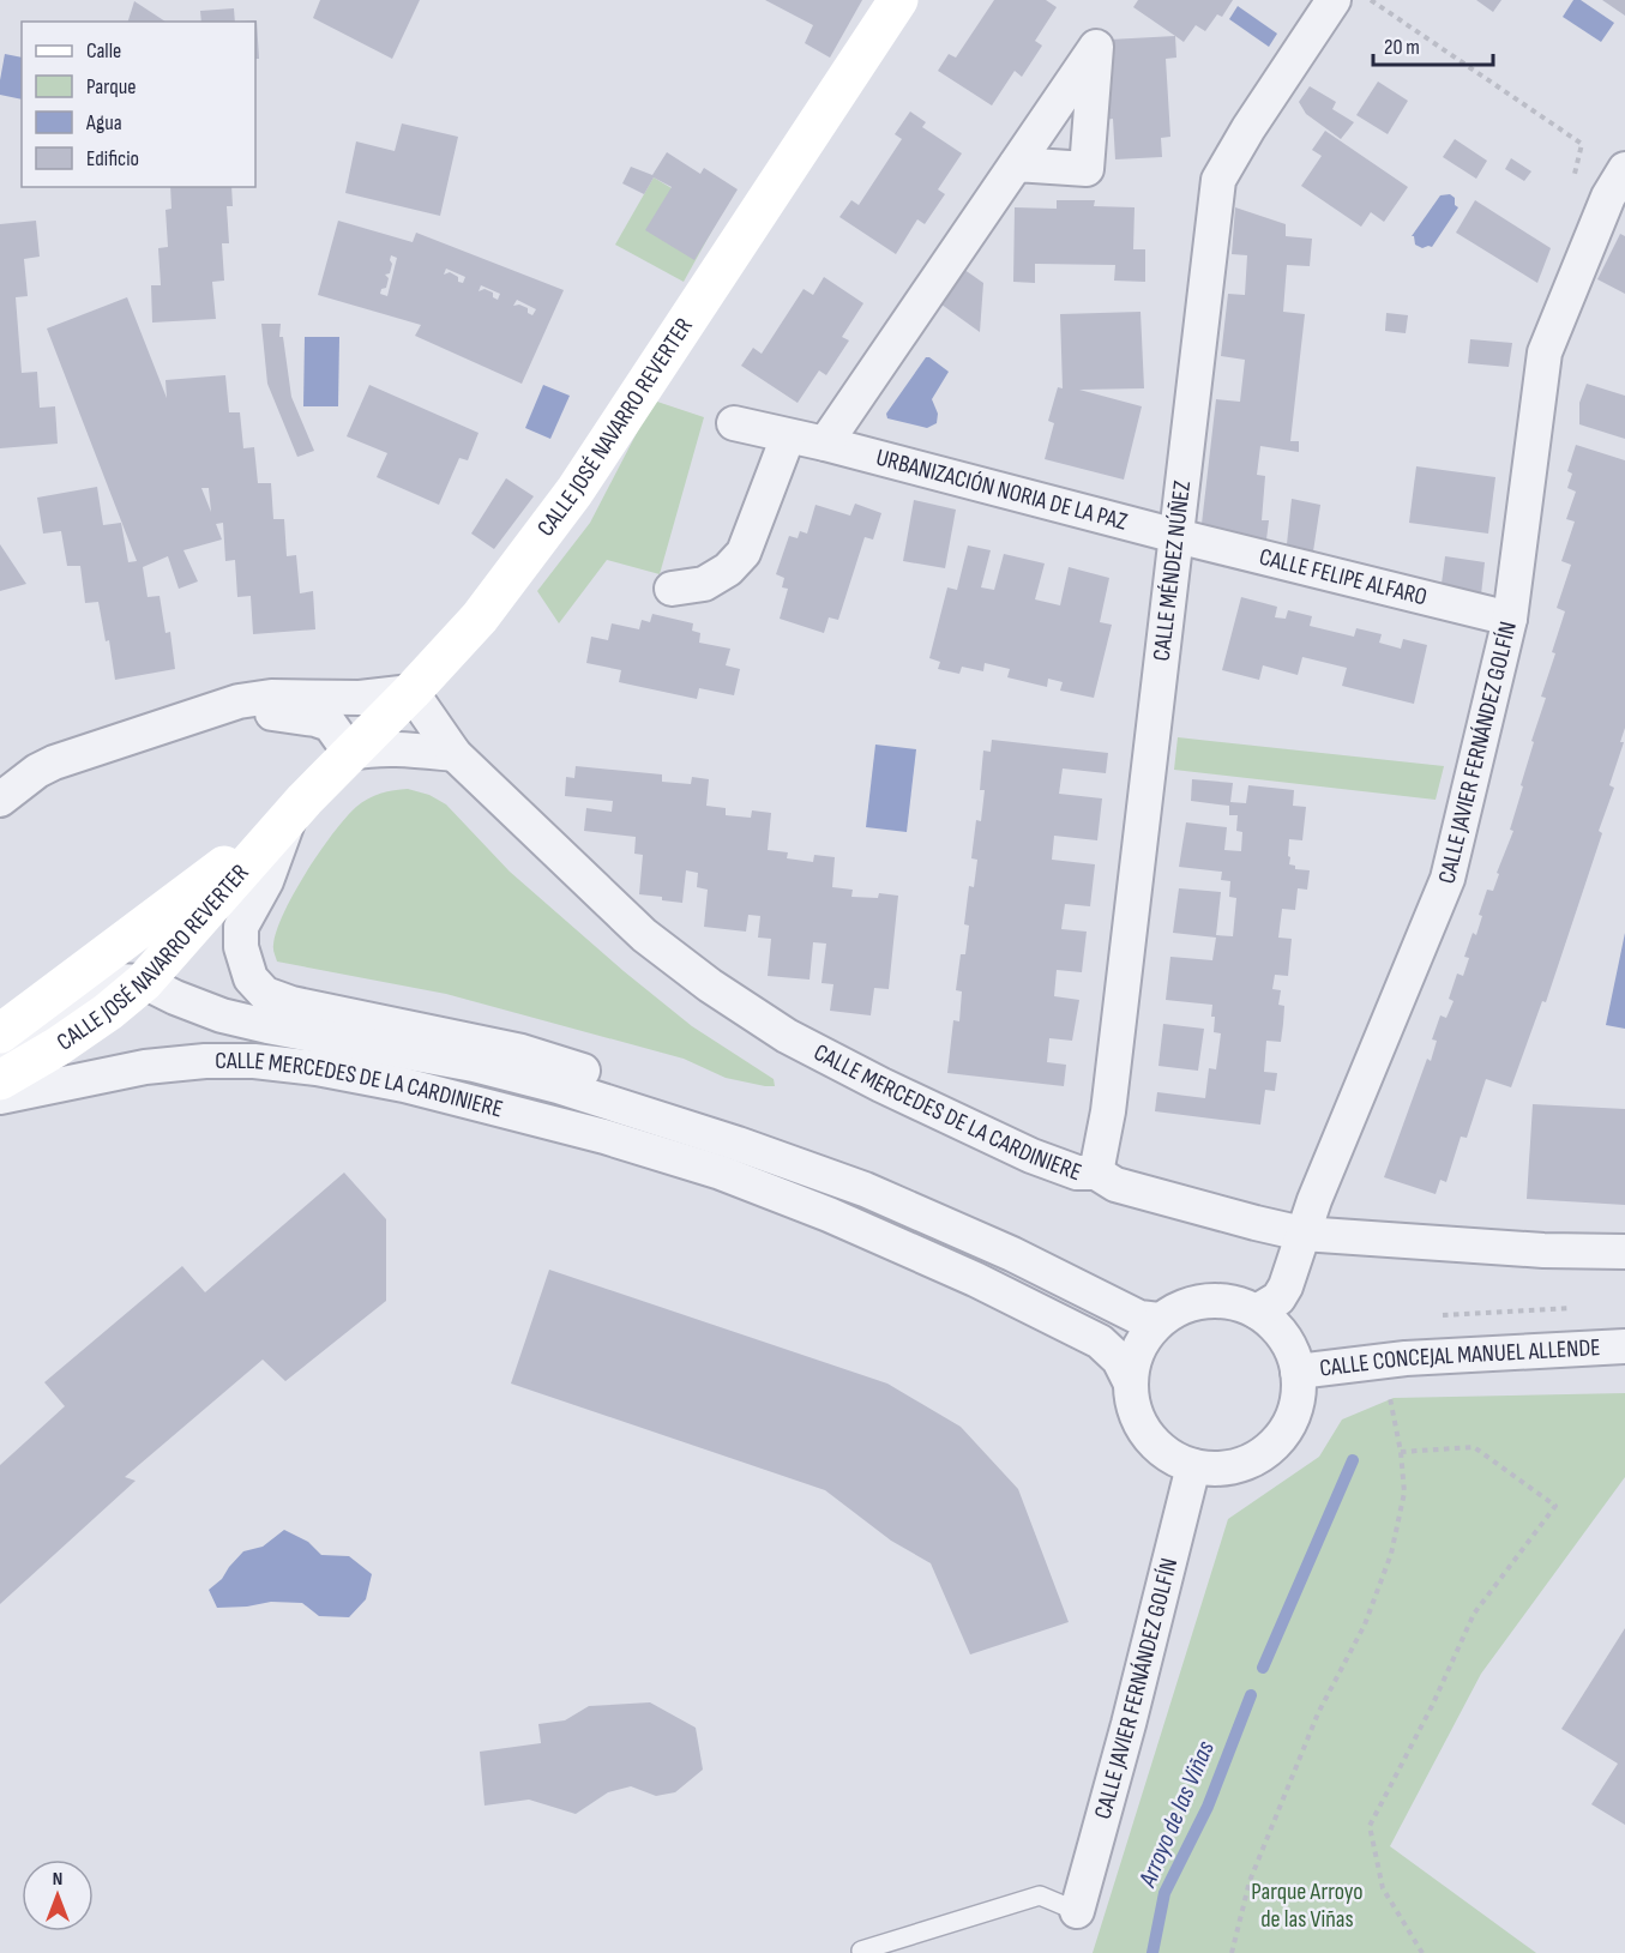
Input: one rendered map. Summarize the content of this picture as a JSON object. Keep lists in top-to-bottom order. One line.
{"streets":{"main road":["CALLE JOSÉ NAVARRO REVERTER"],"street":["URBANIZACIÓN NORIA DE LA PAZ","CALLE MÉNDEZ NÚÑEZ","CALLE FELIPE ALFARO","CALLE JAVIER FERNÁNDEZ GOLFÍN","CALLE MERCEDES DE LA CARDINIERE","CALLE CONCEJAL MANUEL ALLENDE"]},"crossings":[["CALLE JOSÉ NAVARRO REVERTER","CALLE MERCEDES DE LA CARDINIERE"],["URBANIZACIÓN NORIA DE LA PAZ","CALLE MÉNDEZ NÚÑEZ"],["URBANIZACIÓN NORIA DE LA PAZ","CALLE FELIPE ALFARO"],["CALLE MÉNDEZ NÚÑEZ","CALLE FELIPE ALFARO"],["CALLE MÉNDEZ NÚÑEZ","CALLE MERCEDES DE LA CARDINIERE"],["CALLE FELIPE ALFARO","CALLE JAVIER FERNÁNDEZ GOLFÍN"],["CALLE JAVIER FERNÁNDEZ GOLFÍN","CALLE MERCEDES DE LA CARDINIERE"],["CALLE JAVIER FERNÁNDEZ GOLFÍN","CALLE CONCEJAL MANUEL ALLENDE"],["CALLE MERCEDES DE LA CARDINIERE","CALLE CONCEJAL MANUEL ALLENDE"]],"water":["Arroyo de las Viñas"],"parks":["Parque Arroyo de las Viñas"],"legend":["Calle","Parque","Agua","Edificio"],"scale_bar":"20 m","north":"top"}
